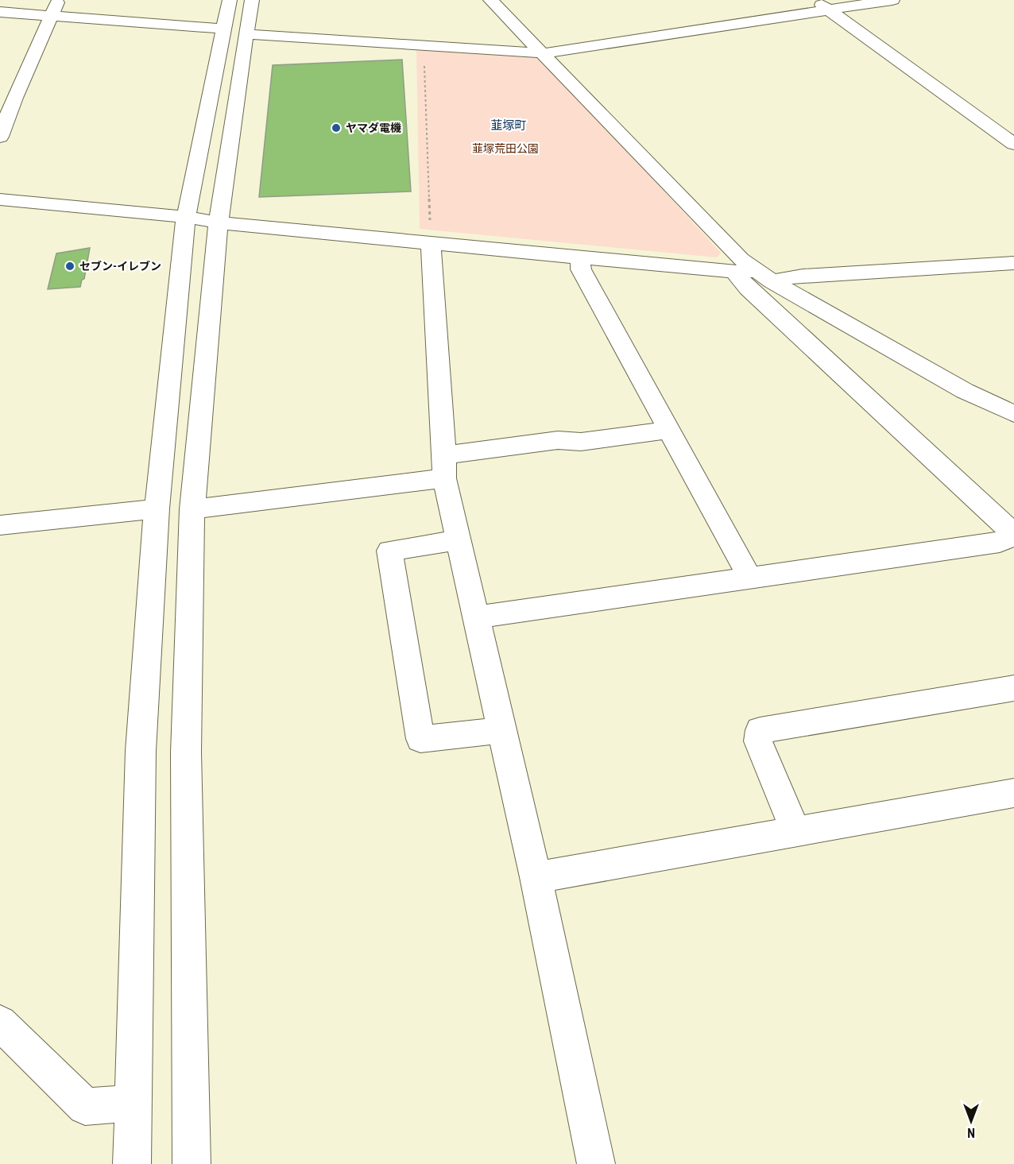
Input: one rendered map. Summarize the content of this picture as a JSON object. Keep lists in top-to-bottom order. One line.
{"districts":["韮塚町"],"parks":["韮塚荒田公園"],"places":["ヤマダ電機","セブン-イレブン"],"north":"bottom"}
